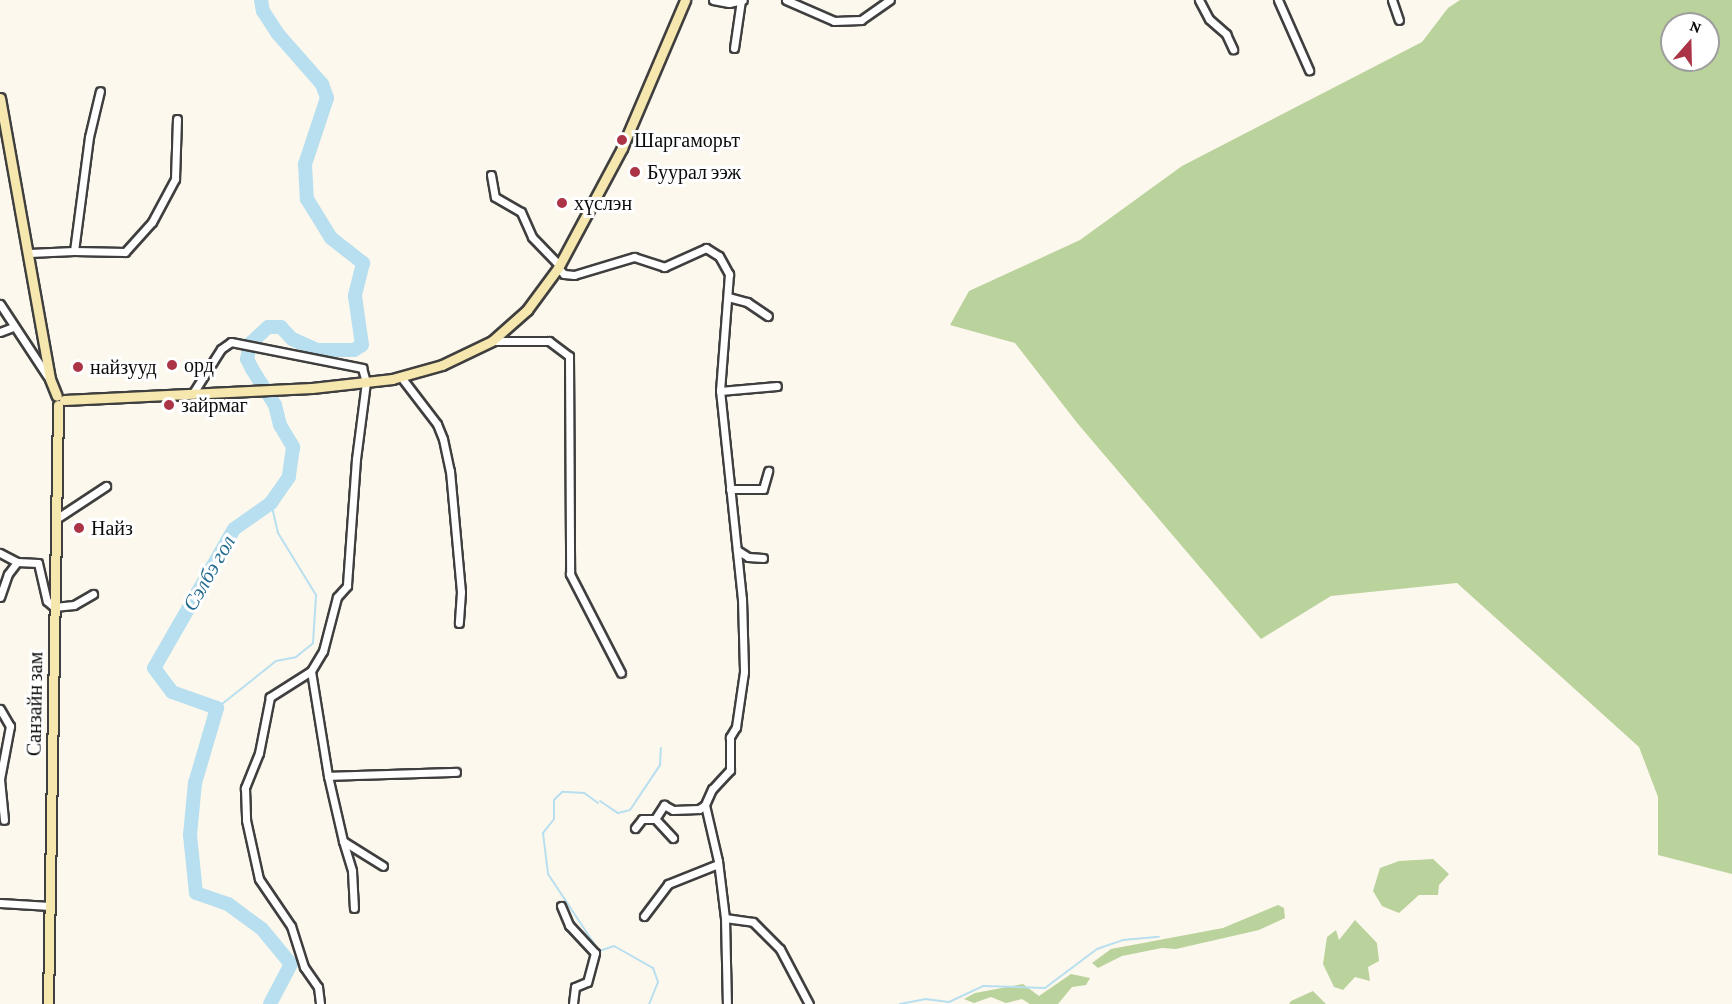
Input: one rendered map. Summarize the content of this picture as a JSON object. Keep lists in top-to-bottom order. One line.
{"streets":{"main road":["Санзайн зам"]},"water":["Сэлбэ гол"],"places":["Шаргаморьт","Буурал ээж","хүслэн","орд","найзууд","зайрмаг","Найз"],"north":"top"}
